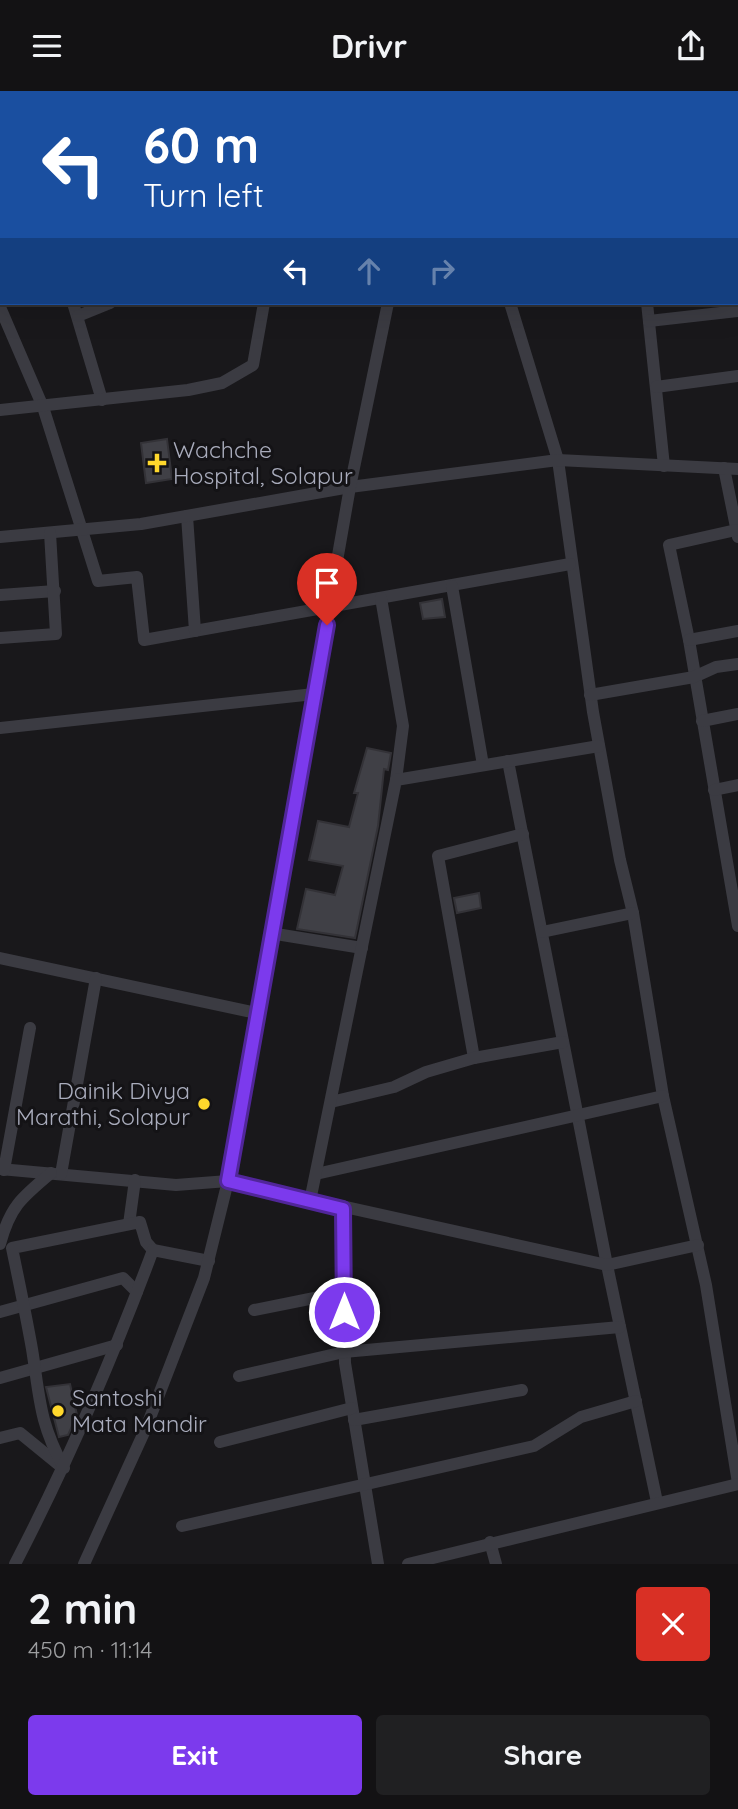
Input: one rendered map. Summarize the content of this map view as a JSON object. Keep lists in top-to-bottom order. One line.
{"places":{"health":["Wachche Hospital, Solapur"],"other":["Dainik Divya Marathi, Solapur","Santoshi Mata Mandir"]},"page":{"header":"Drivr","turn":["60 m","Turn left"],"heading":["2 min","450 m · 11:14"],"buttons":["Exit","Share"]}}
